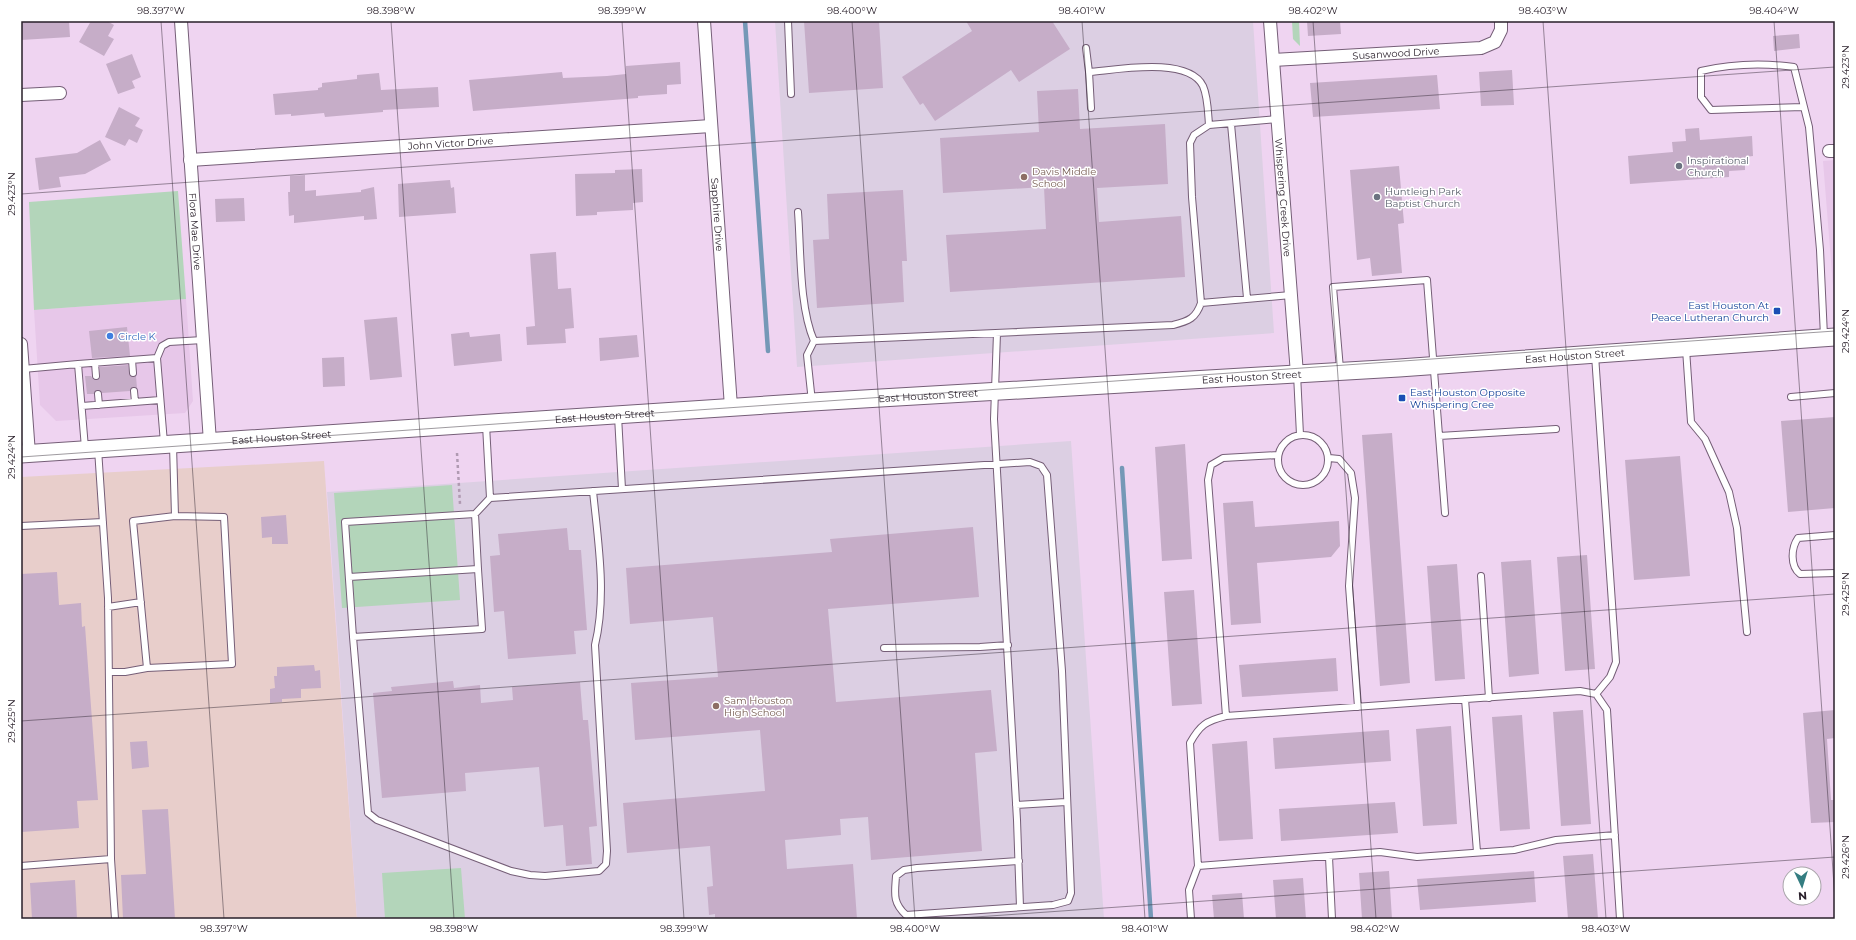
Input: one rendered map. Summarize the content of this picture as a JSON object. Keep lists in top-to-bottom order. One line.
{"streets":{"main road":["East Houston Street"],"street":["Susanwood Drive","John Victor Drive","Whispering Creek Drive","Sapphire Drive","Flora Mae Drive"]},"crossings":[["Susanwood Drive","Whispering Creek Drive"],["John Victor Drive","Sapphire Drive"],["John Victor Drive","Flora Mae Drive"],["Whispering Creek Drive","East Houston Street"],["Sapphire Drive","East Houston Street"],["Flora Mae Drive","East Houston Street"]],"places":{"other":["Inspirational Church","Davis Middle School","Huntleigh Park Baptist Church","Circle K","Sam Houston High School"],"transit":["East Houston At Peace Lutheran Church","East Houston Opposite Whispering Cree"]},"north":"bottom","coordinates":["98.397°W","98.398°W","98.399°W","98.400°W","98.401°W","98.402°W","98.403°W","98.404°W","29.423°N","29.424°N","29.425°N","29.426°N"]}
